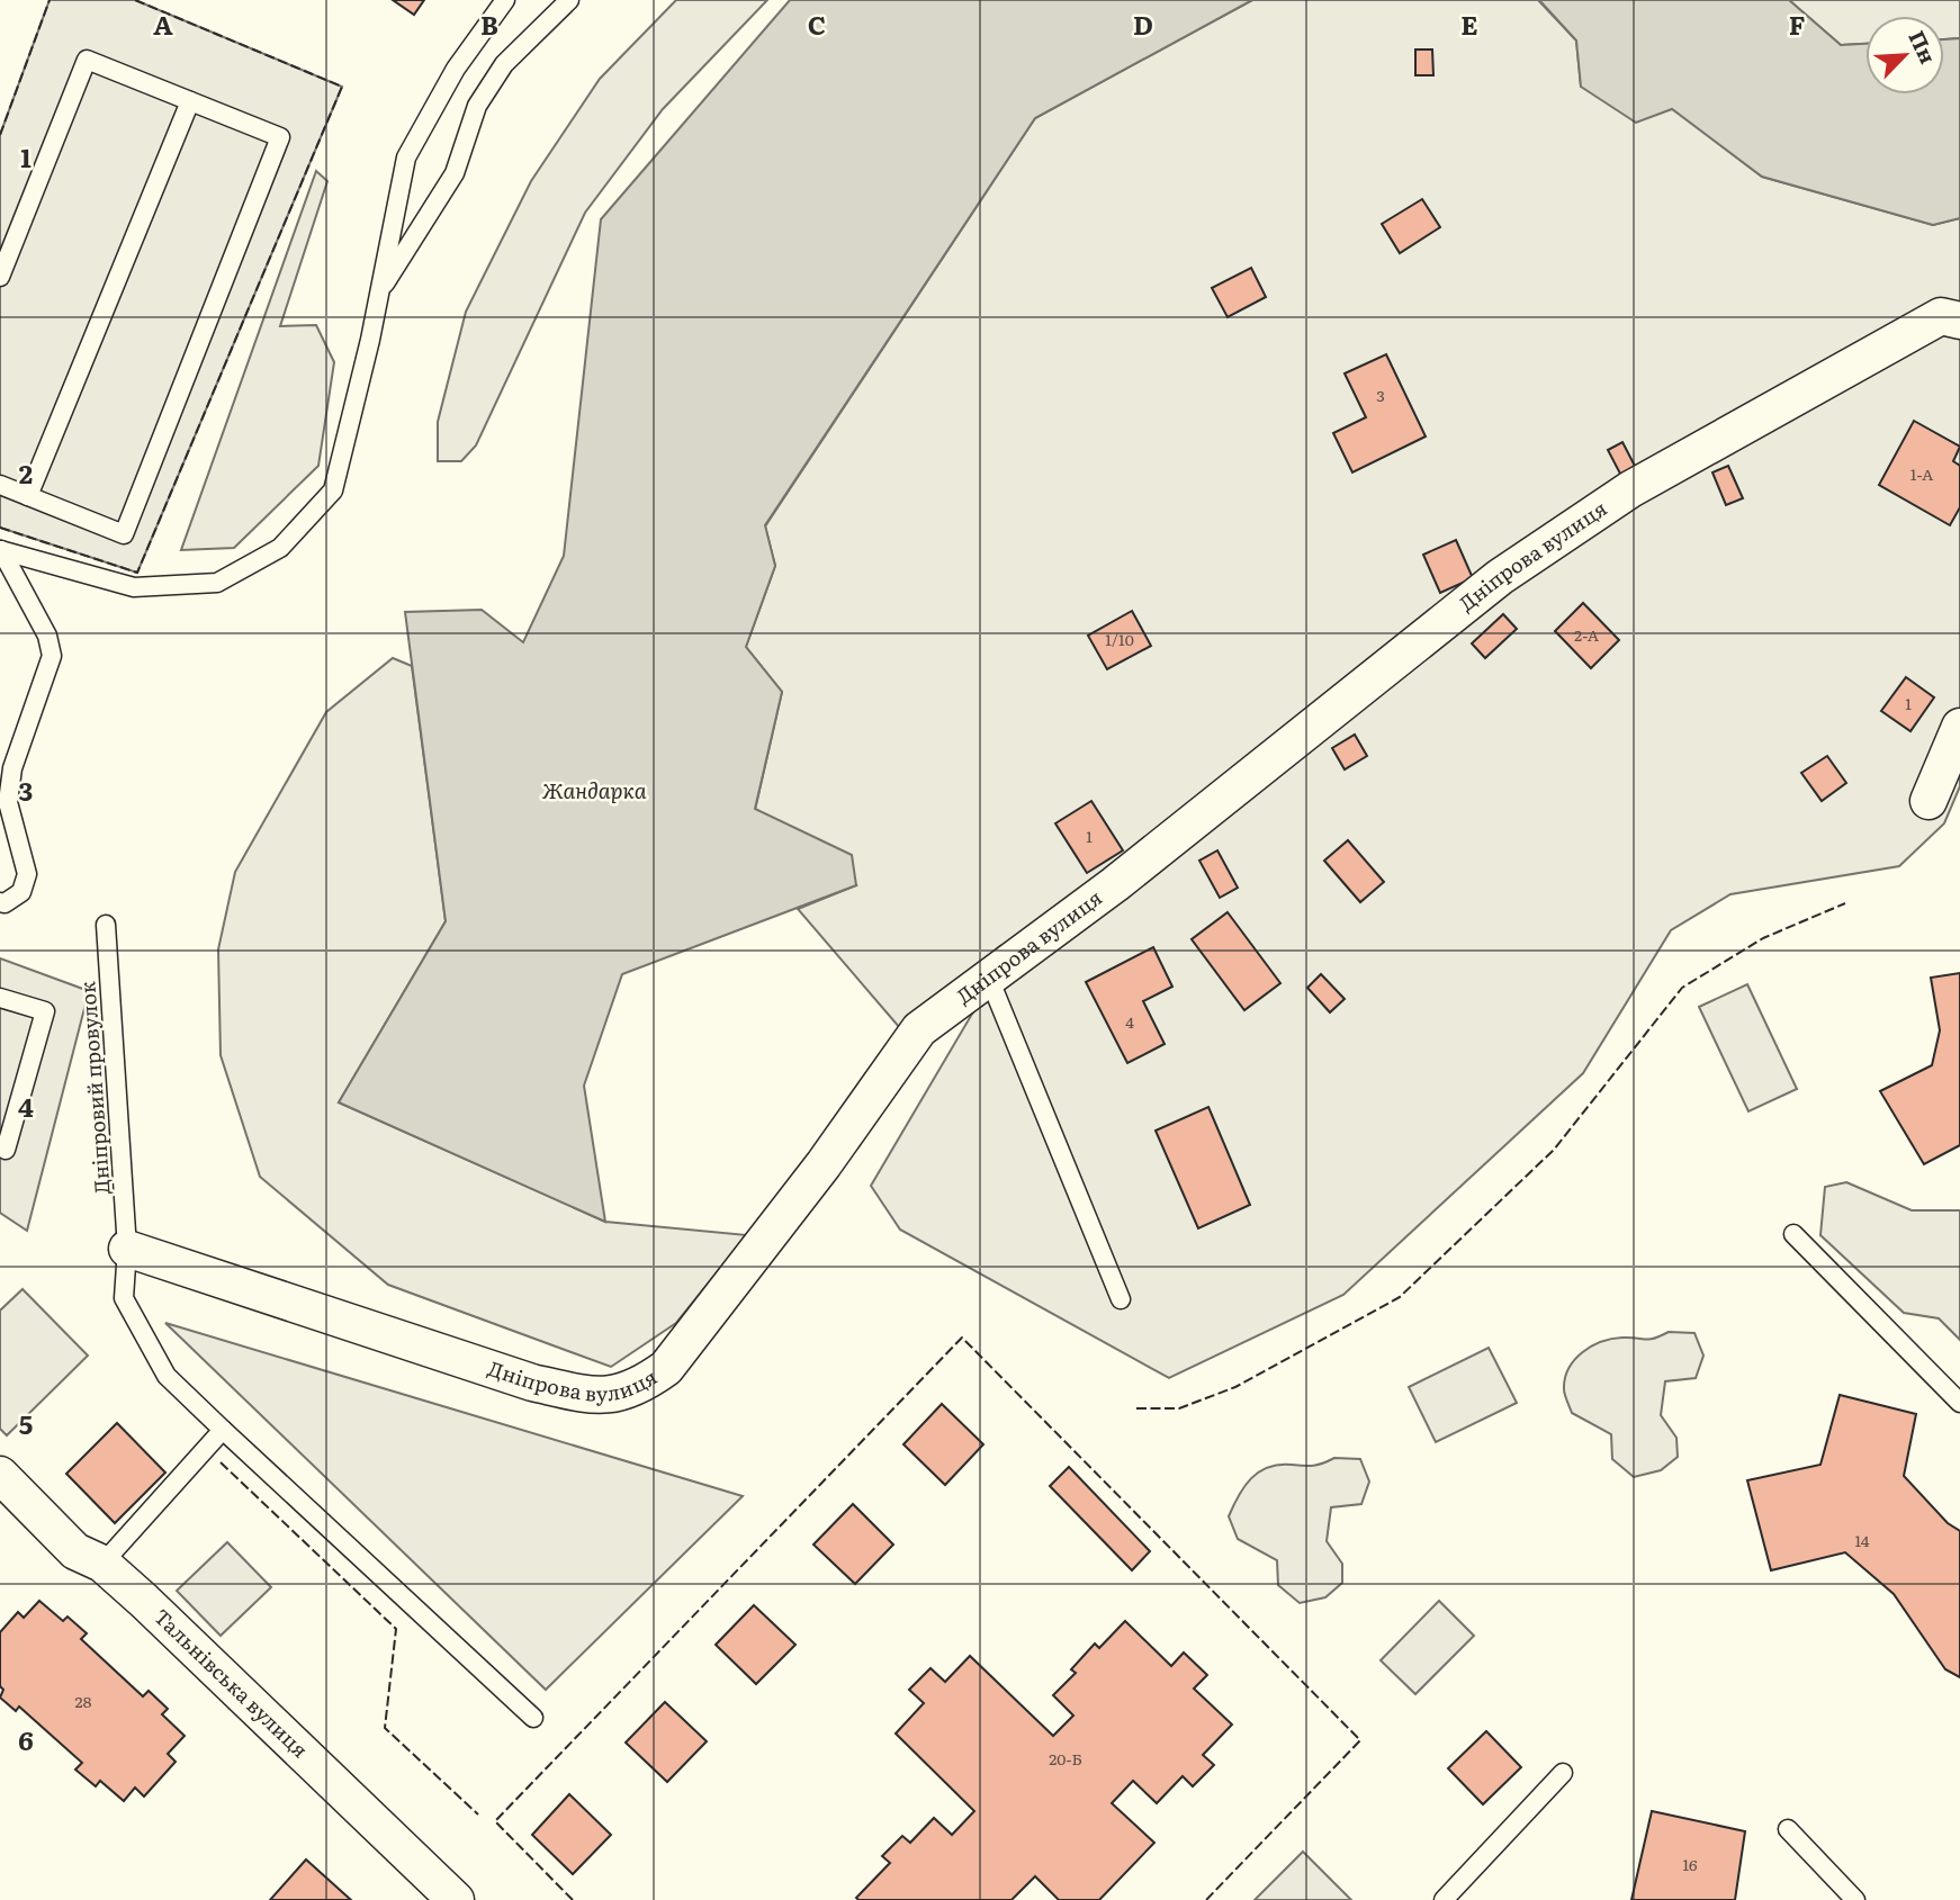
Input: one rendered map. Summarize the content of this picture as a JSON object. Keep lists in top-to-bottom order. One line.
{"streets":{"street":["Дніпрова вулиця","Тальнівська вулиця"],"lane":["Дніпровий провулок"]},"crossings":[["Дніпрова вулиця","Дніпровий провулок"]],"water":["Жандарка"],"house_numbers":["3","1-А","2-А","1/10","1","1","4","14","28","20-Б","16"],"north":"top right","grid":{"columns":["A","B","C","D","E","F"],"rows":["1","2","3","4","5","6"]}}
